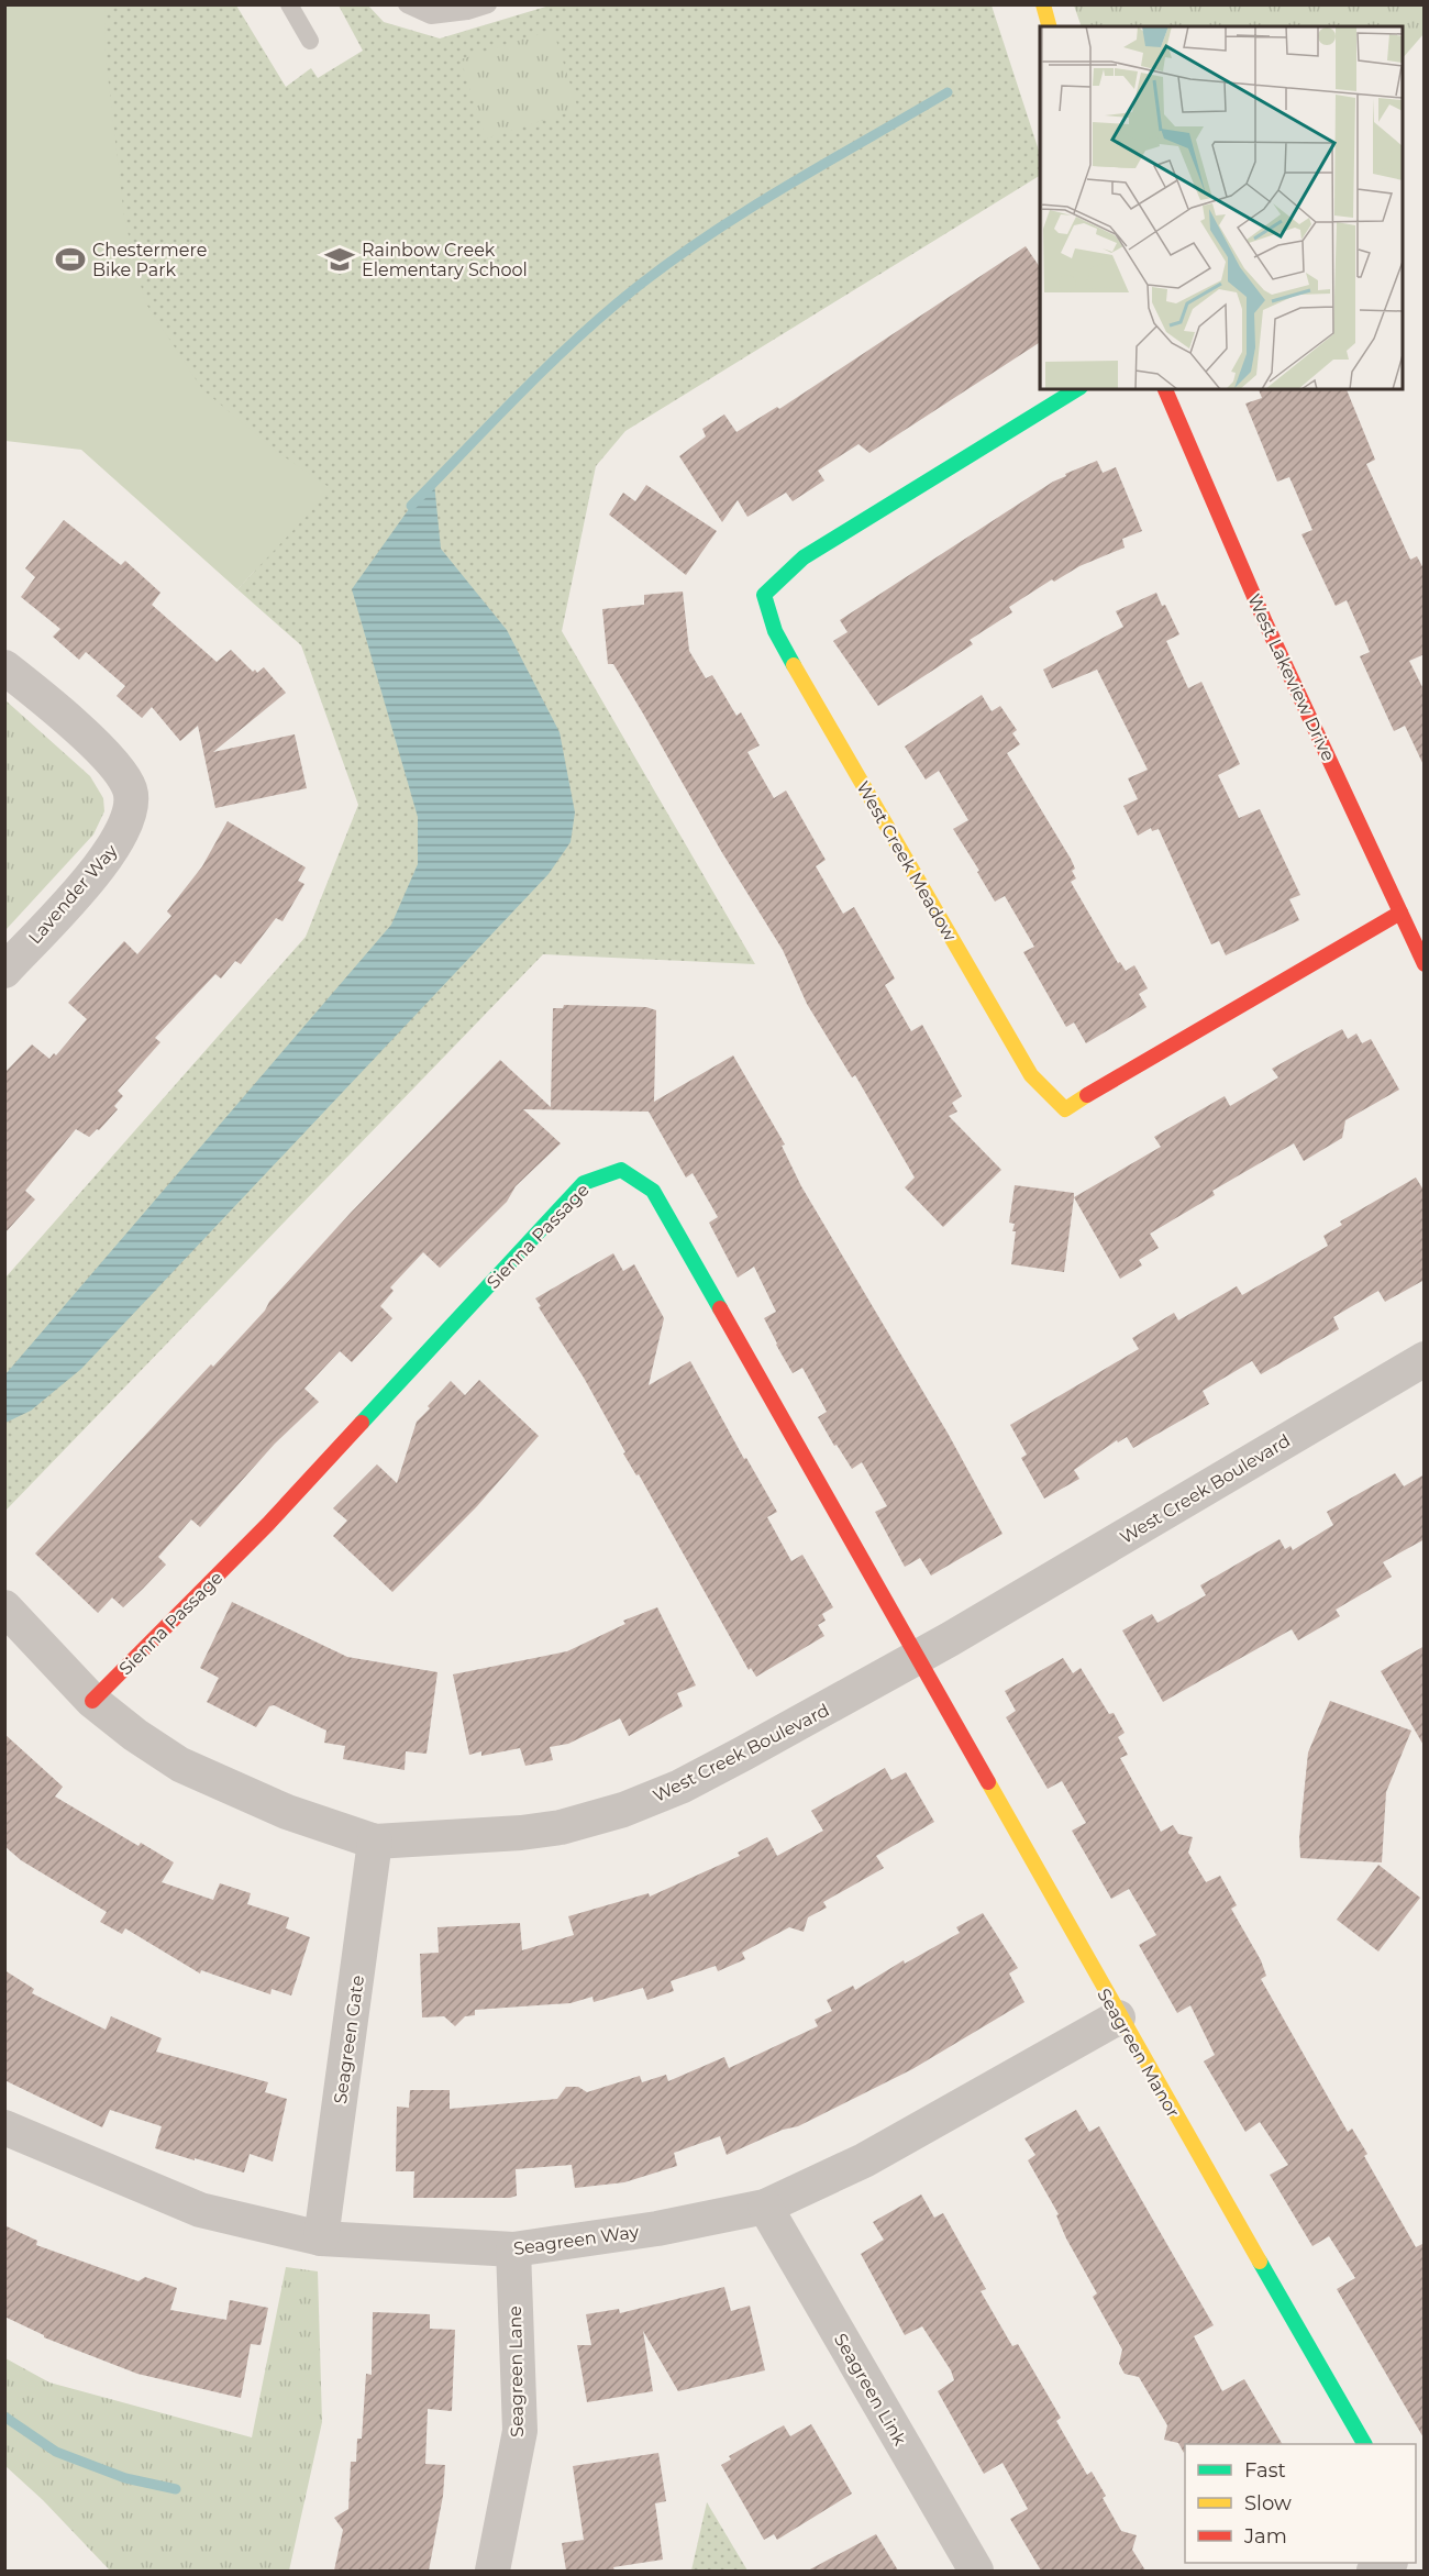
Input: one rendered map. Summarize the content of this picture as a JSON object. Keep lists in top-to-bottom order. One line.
{"streets":{"street":["West Lakeview Drive","West Creek Meadow","Lavender Way","Sienna Passage","West Creek Boulevard","Seagreen Gate","Seagreen Manor","Seagreen Way","Seagreen Lane","Seagreen Link"]},"crossings":[["West Lakeview Drive","West Creek Meadow"],["Sienna Passage","West Creek Boulevard"],["Sienna Passage","Seagreen Manor"],["West Creek Boulevard","Seagreen Gate"],["West Creek Boulevard","Seagreen Manor"],["Seagreen Gate","Seagreen Way"],["Seagreen Manor","Seagreen Way"],["Seagreen Way","Seagreen Lane"],["Seagreen Way","Seagreen Link"]],"places":{"sports":["Chestermere Bike Park"],"school or university":["Rainbow Creek Elementary School"]},"legend":["Fast","Slow","Jam"]}
